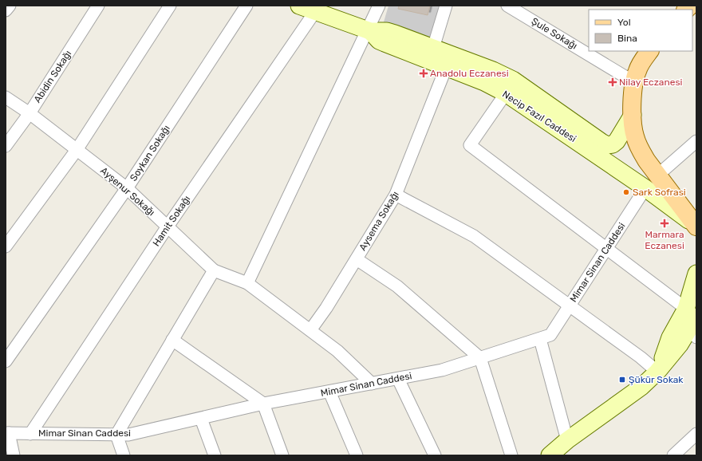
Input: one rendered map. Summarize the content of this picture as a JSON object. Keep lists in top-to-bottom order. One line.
{"streets":{"main road":["Necip Fazıl Caddesi"],"street":["Şule Sokağı","Abidin Sokağı","Soykan Sokağı","Ayşenur Sokağı","Hamit Sokağı","Aysema Sokağı","Mimar Sinan Caddesi"]},"crossings":[["Abidin Sokağı","Ayşenur Sokağı"],["Necip Fazıl Caddesi","Hamit Sokağı"],["Necip Fazıl Caddesi","Aysema Sokağı"],["Necip Fazıl Caddesi","Mimar Sinan Caddesi"],["Soykan Sokağı","Ayşenur Sokağı"],["Ayşenur Sokağı","Hamit Sokağı"],["Hamit Sokağı","Mimar Sinan Caddesi"]],"places":{"health":["Anadolu Eczanesi","Nilay Eczanesi","Marmara Eczanesi"],"other":["Sark Sofrasi"],"transit":["Şükür Sokak"]},"legend":["Yol","Bina"]}
